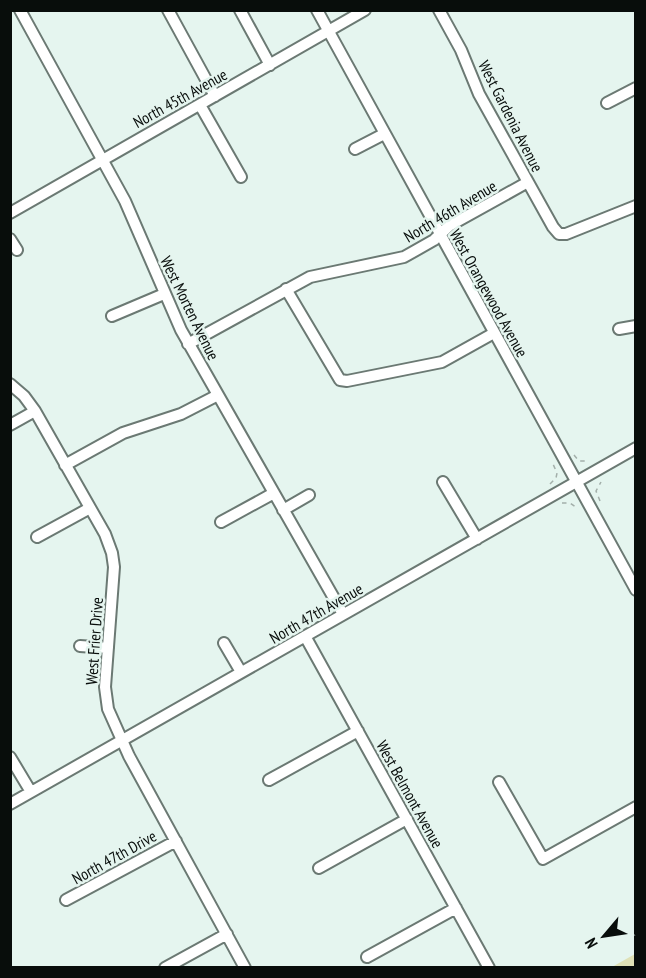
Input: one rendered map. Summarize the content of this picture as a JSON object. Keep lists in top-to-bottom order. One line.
{"streets":{"street":["North 45th Avenue","West Gardenia Avenue","North 46th Avenue","West Orangewood Avenue","West Morten Avenue","North 47th Avenue","West Frier Drive","West Belmont Avenue","North 47th Drive"]},"crossings":[["North 45th Avenue","West Orangewood Avenue"],["North 45th Avenue","West Morten Avenue"],["West Gardenia Avenue","North 46th Avenue"],["North 46th Avenue","West Orangewood Avenue"],["North 46th Avenue","West Morten Avenue"],["West Orangewood Avenue","North 47th Avenue"],["West Morten Avenue","North 47th Avenue"],["North 47th Avenue","West Frier Drive"],["North 47th Avenue","West Belmont Avenue"],["West Frier Drive","North 47th Drive"]],"north":"bottom left"}
